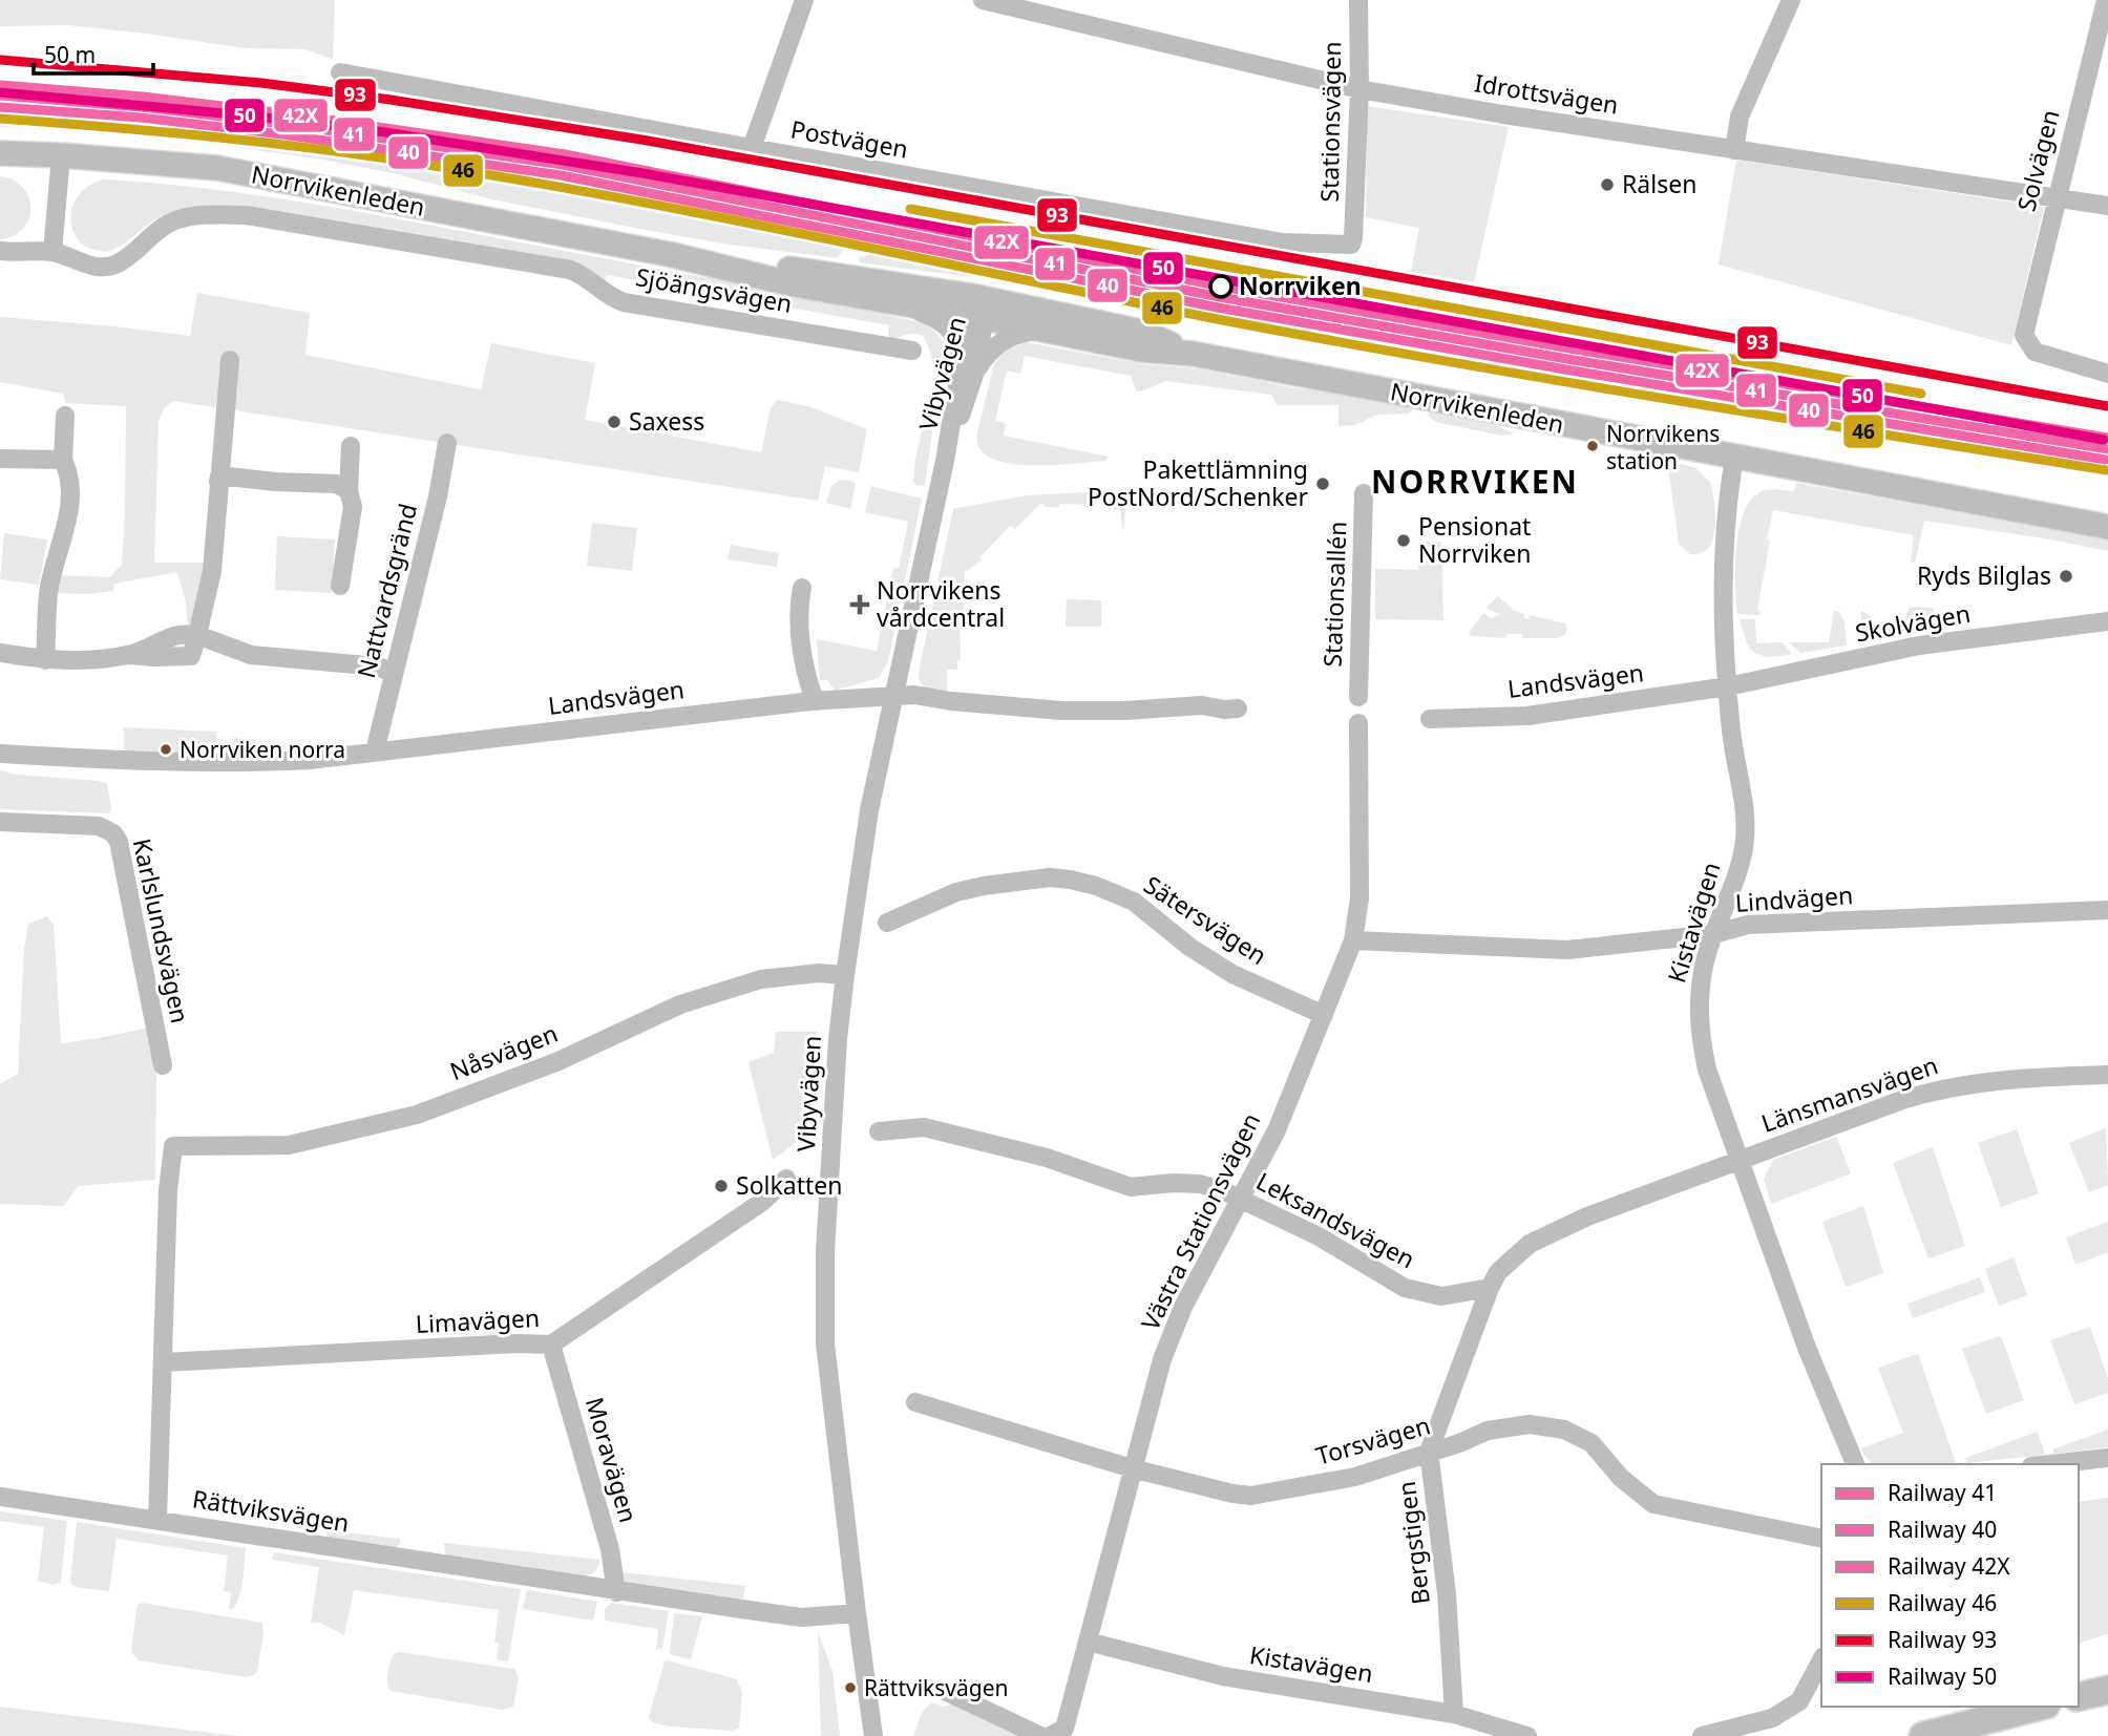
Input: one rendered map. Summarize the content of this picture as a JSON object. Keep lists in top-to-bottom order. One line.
{"streets":{"main road":["Norrvikenleden"],"street":["Idrottsvägen","Stationsvägen","Postvägen","Solvägen","Sjöängsvägen","Vibyvägen","Nattvardsgränd","Stationsallén","Skolvägen","Landsvägen","Lindvägen","Sätersvägen","Kistavägen","Karlslundsvägen","Nåsvägen","Länsmansvägen","Leksandsvägen","Västra Stationsvägen","Limavägen","Torsvägen","Moravägen","Rättviksvägen","Bergstigen"]},"crossings":[["Idrottsvägen","Stationsvägen"],["Idrottsvägen","Solvägen"],["Stationsvägen","Postvägen"],["Norrvikenleden","Vibyvägen"],["Norrvikenleden","Kistavägen"],["Vibyvägen","Landsvägen"],["Vibyvägen","Nåsvägen"],["Vibyvägen","Rättviksvägen"],["Nattvardsgränd","Landsvägen"],["Skolvägen","Landsvägen"],["Skolvägen","Kistavägen"],["Landsvägen","Kistavägen"],["Lindvägen","Kistavägen"],["Lindvägen","Västra Stationsvägen"],["Sätersvägen","Västra Stationsvägen"],["Kistavägen","Länsmansvägen"],["Kistavägen","Västra Stationsvägen"],["Kistavägen","Bergstigen"],["Nåsvägen","Rättviksvägen"],["Leksandsvägen","Västra Stationsvägen"],["Leksandsvägen","Bergstigen"],["Västra Stationsvägen","Torsvägen"],["Limavägen","Moravägen"],["Limavägen","Rättviksvägen"],["Torsvägen","Bergstigen"],["Moravägen","Rättviksvägen"]],"districts":["NORRVIKEN"],"places":{"other":["Rälsen","Norrviken","Saxess","Norrvikens station","Pakettlämning PostNord/Schenker","Pensionat Norrviken","Ryds Bilglas","Norrviken norra","Solkatten","Rättviksvägen"],"health":["Norrvikens vårdcentral"]},"lines":["rail line 93","rail line 42X","rail line 50","rail line 41","rail line 40","rail line 46"],"legend":["Railway 41","Railway 40","Railway 42X","Railway 46","Railway 93","Railway 50"],"scale_bar":"50 m"}
